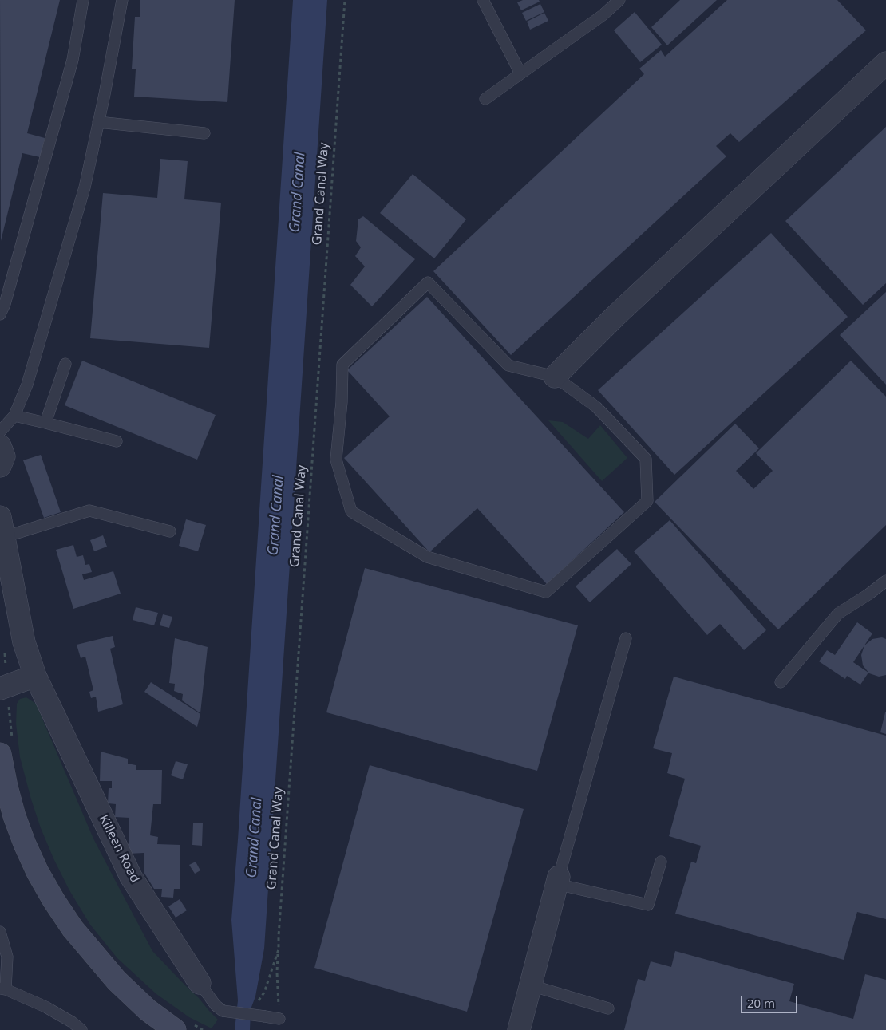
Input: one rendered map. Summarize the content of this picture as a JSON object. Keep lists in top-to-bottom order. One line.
{"streets":{"street":["Killeen Road"],"path":["Grand Canal Way"]},"water":["Grand Canal"],"scale_bar":"20 m"}
